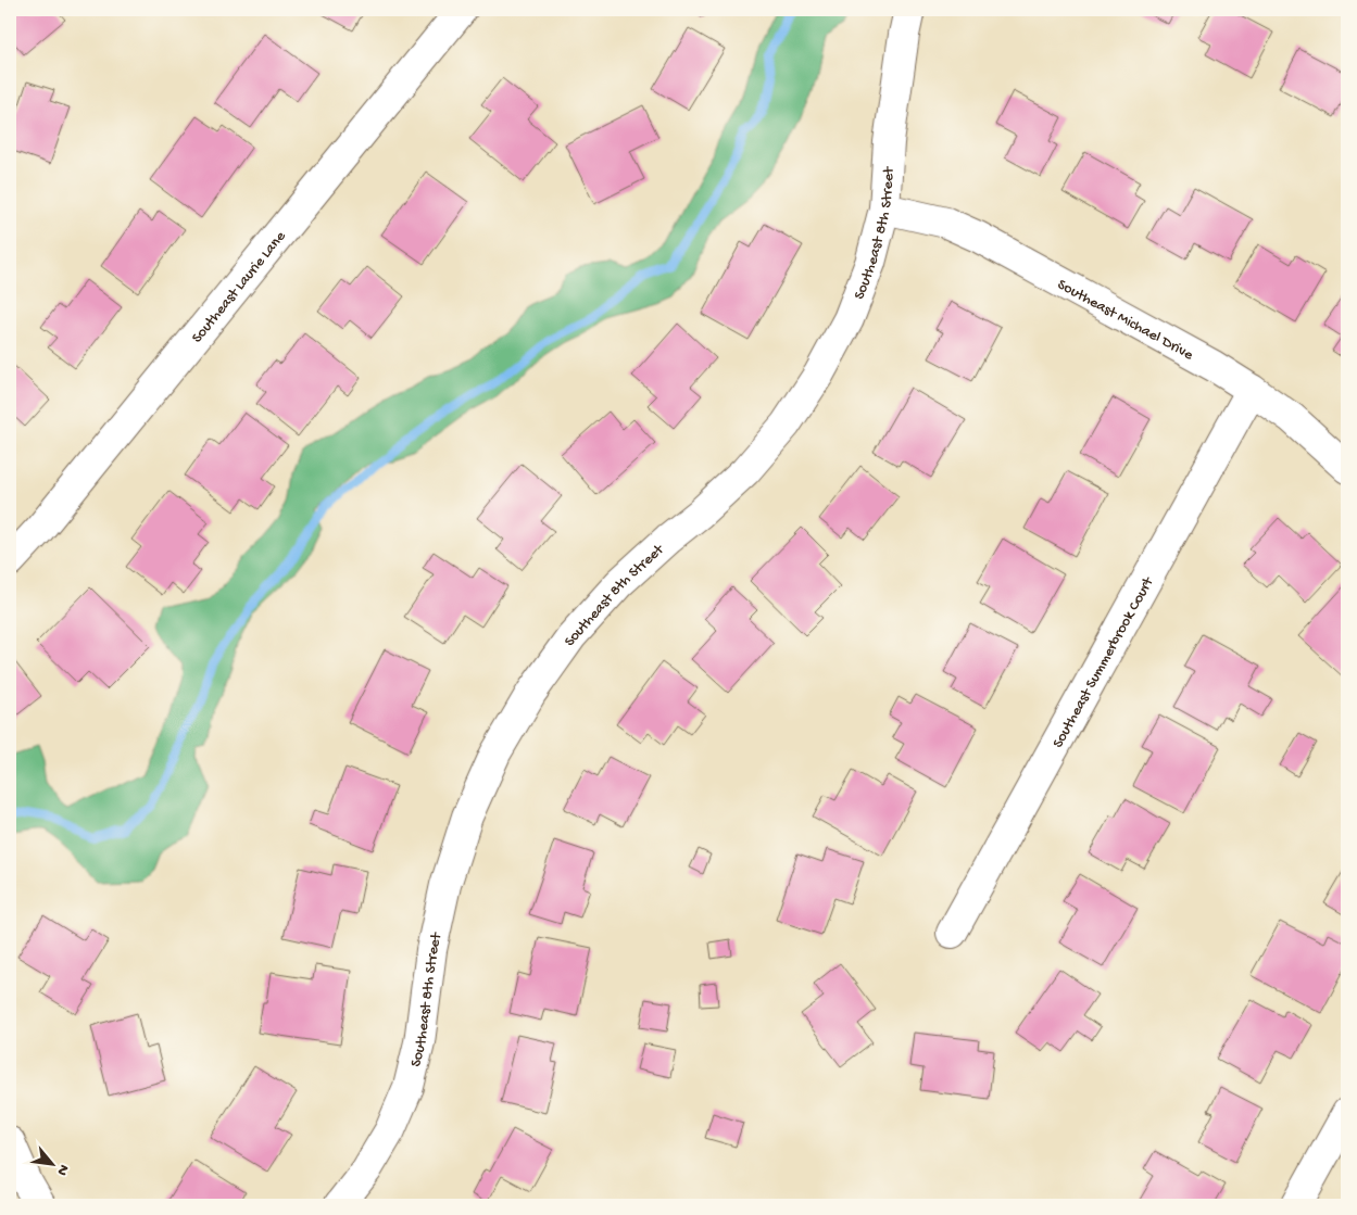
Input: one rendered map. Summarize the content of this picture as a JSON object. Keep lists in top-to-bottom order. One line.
{"streets":{"street":["Southeast 8th Street","Southeast Laurie Lane","Southeast Michael Drive","Southeast Summerbrook Court"]},"crossings":[["Southeast 8th Street","Southeast Michael Drive"],["Southeast Michael Drive","Southeast Summerbrook Court"]],"north":"bottom right"}
